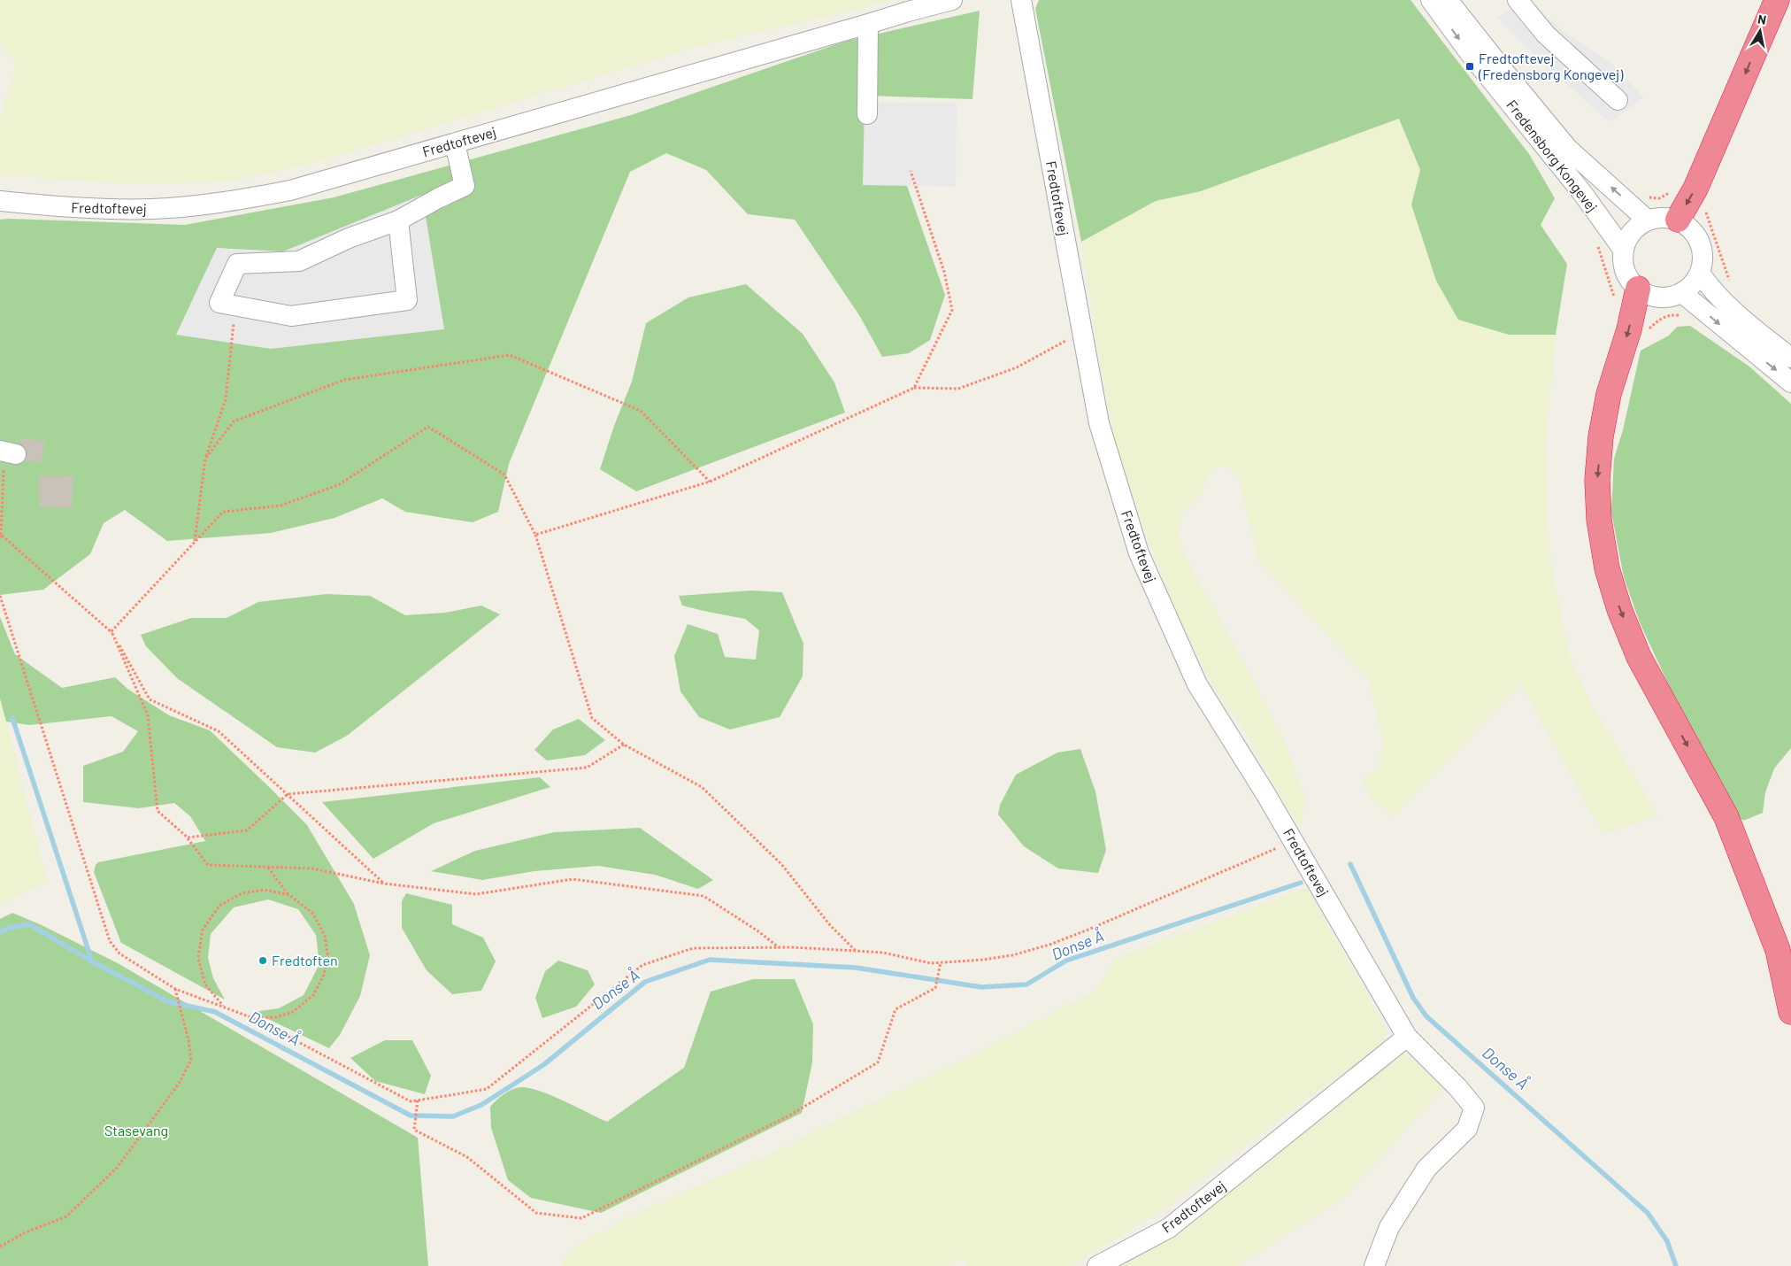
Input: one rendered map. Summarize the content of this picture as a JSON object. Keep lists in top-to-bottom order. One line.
{"streets":{"street":["Fredtoftevej","Fredensborg Kongevej"]},"water":["Donse Å"],"parks":["Stasevang"],"places":{"transit":["Fredtoftevej (Fredensborg Kongevej)"],"other":["Fredtoften"]},"north":"top"}
